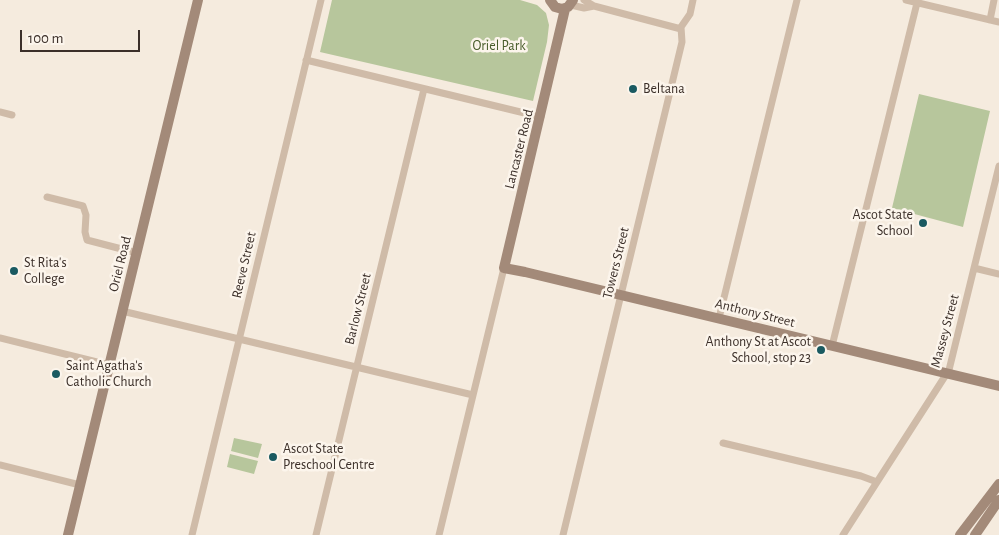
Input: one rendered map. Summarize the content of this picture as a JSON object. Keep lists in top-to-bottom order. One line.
{"streets":{"street":["Lancaster Road","Towers Street","Oriel Road","Reeve Street","Barlow Street","Anthony Street","Massey Street"]},"crossings":[["Lancaster Road","Anthony Street"],["Towers Street","Anthony Street"],["Anthony Street","Massey Street"]],"parks":["Oriel Park"],"places":["Beltana","Ascot State School","St Rita's College","Anthony St at Ascot School, stop 23","Saint Agatha's Catholic Church","Ascot State Preschool Centre"],"scale_bar":"100 m"}
